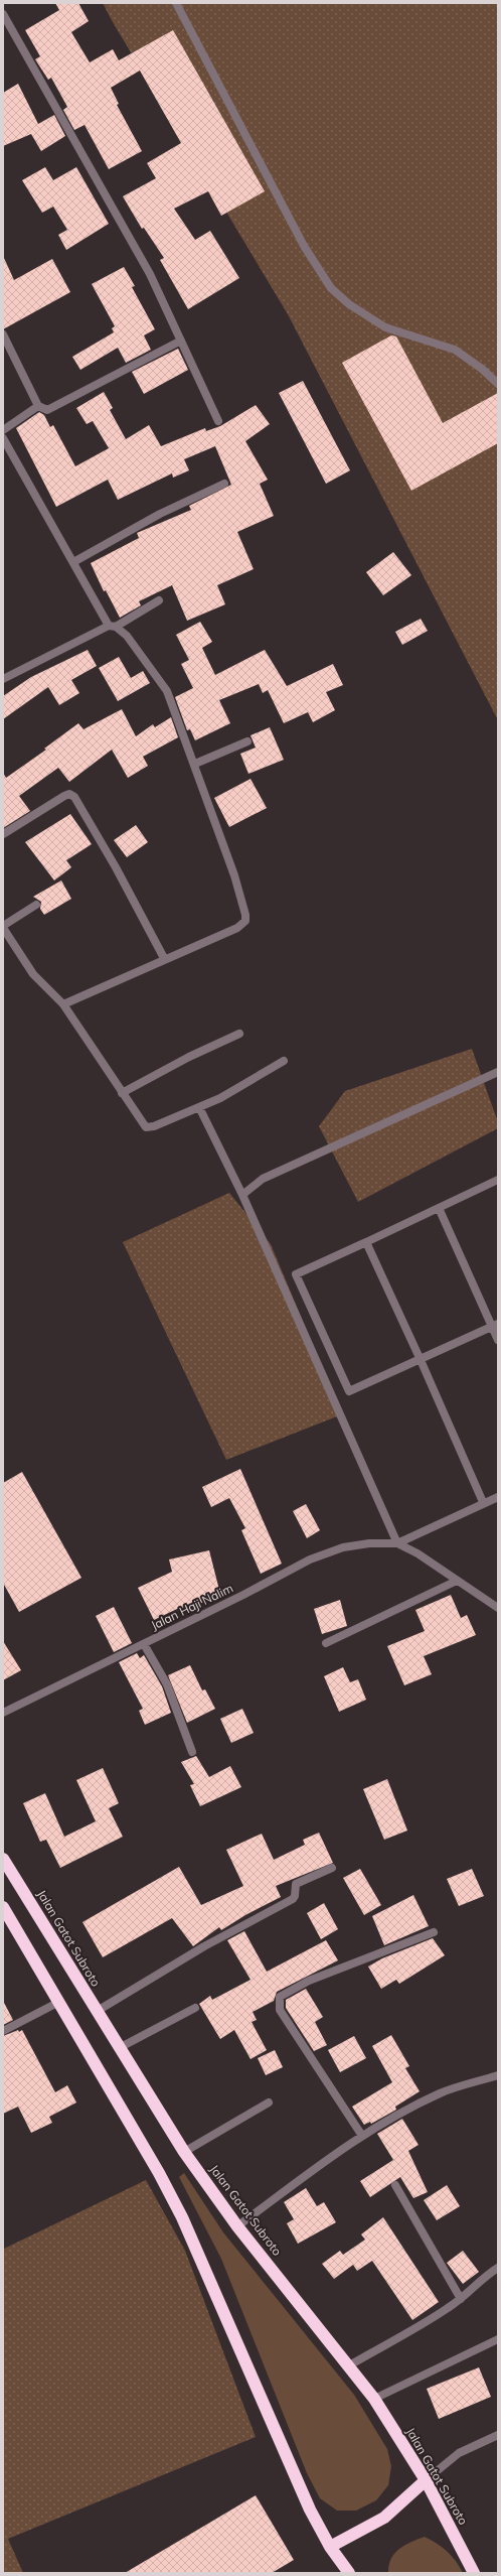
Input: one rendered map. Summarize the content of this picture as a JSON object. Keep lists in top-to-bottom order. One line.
{"streets":{"highway":["Jalan Gatot Subroto"],"street":["Jalan Haji Nalim"]}}
